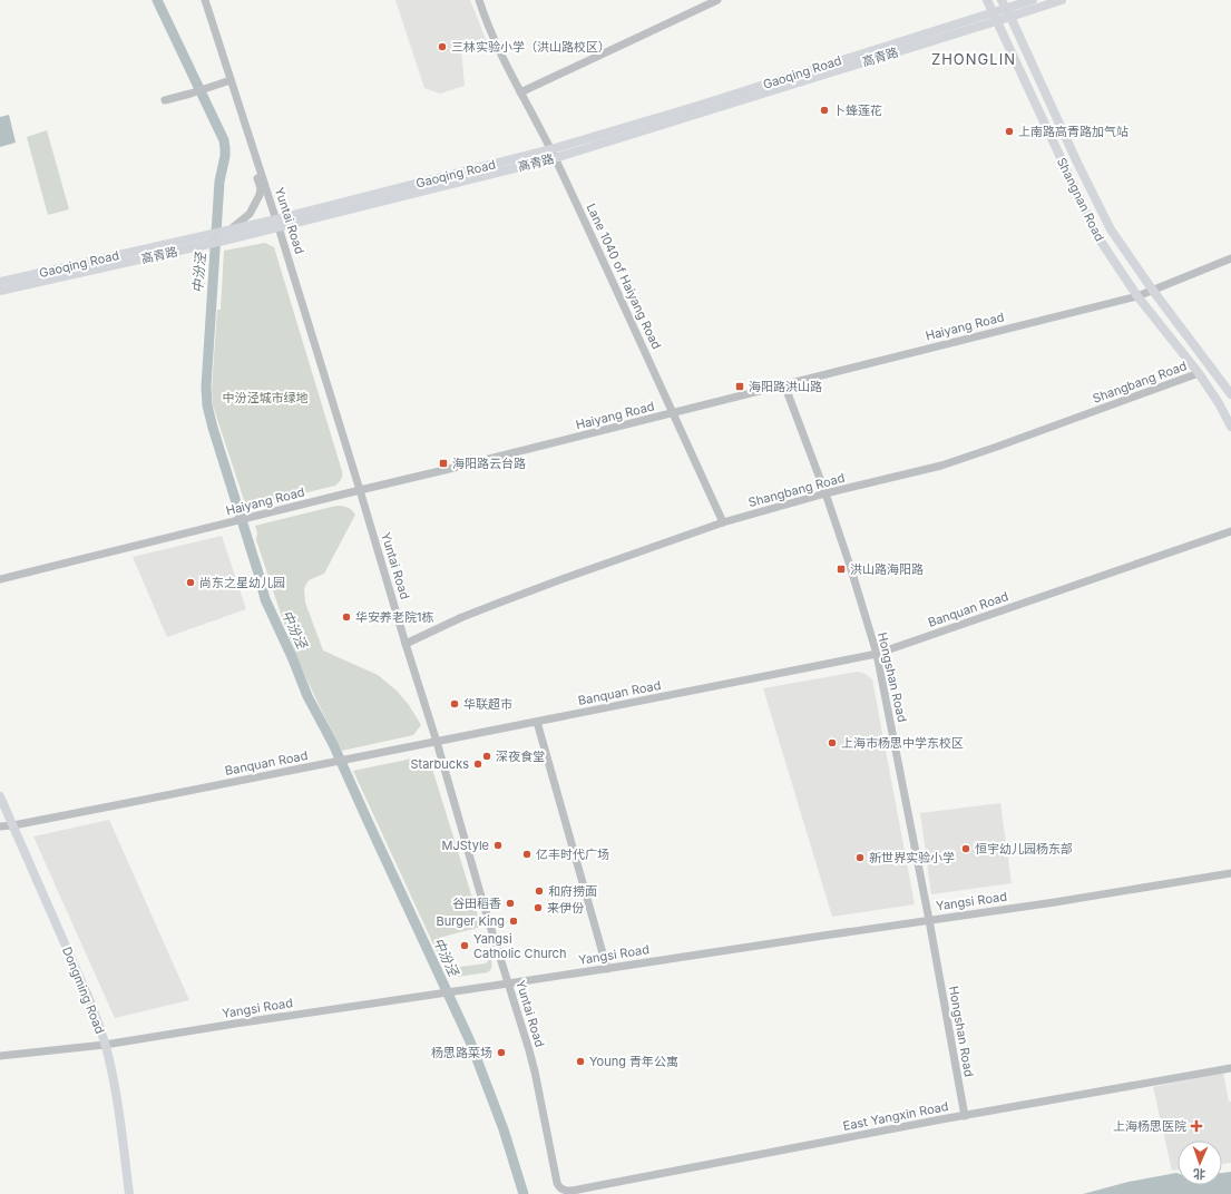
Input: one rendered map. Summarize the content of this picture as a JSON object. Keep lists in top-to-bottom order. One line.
{"streets":{"main road":["高青路","Gaoqing Road","Shangnan Road","Dongming Road"],"street":["Yuntai Road","Lane 1040 of Haiyang Road","Haiyang Road","Shangbang Road","Banquan Road","Hongshan Road","Yangsi Road","East Yangxin Road"]},"crossings":[["高青路","Gaoqing Road"],["高青路","Shangnan Road"],["高青路","Lane 1040 of Haiyang Road"],["Gaoqing Road","Shangnan Road"],["Gaoqing Road","Yuntai Road"],["Gaoqing Road","Lane 1040 of Haiyang Road"],["Shangnan Road","Haiyang Road"],["Shangnan Road","Shangbang Road"],["Yuntai Road","Haiyang Road"],["Yuntai Road","Shangbang Road"],["Yuntai Road","Banquan Road"],["Yuntai Road","Yangsi Road"],["Yuntai Road","East Yangxin Road"],["Lane 1040 of Haiyang Road","Haiyang Road"],["Lane 1040 of Haiyang Road","Shangbang Road"],["Haiyang Road","Hongshan Road"],["Shangbang Road","Hongshan Road"],["Banquan Road","Hongshan Road"],["Banquan Road","Dongming Road"],["Hongshan Road","Yangsi Road"],["Hongshan Road","East Yangxin Road"],["Yangsi Road","Dongming Road"]],"districts":["ZHONGLIN"],"water":["中汾泾"],"parks":["中汾泾城市绿地"],"places":{"other":["三林实验小学（洪山路校区）","卜蜂莲花","上南路高青路加气站","尚东之星幼儿园","华安养老院1栋","华联超市","上海市杨思中学东校区","深夜食堂","Starbucks","MJStyle","恒宇幼儿园杨东部","亿丰时代广场","新世界实验小学","和府捞面","谷田稻香","来伊份","Burger King","Yangsi Catholic Church","杨思路菜场","Young 青年公寓"],"transit":["海阳路洪山路","海阳路云台路","洪山路海阳路"],"health":["上海杨思医院"]},"north":"bottom"}
